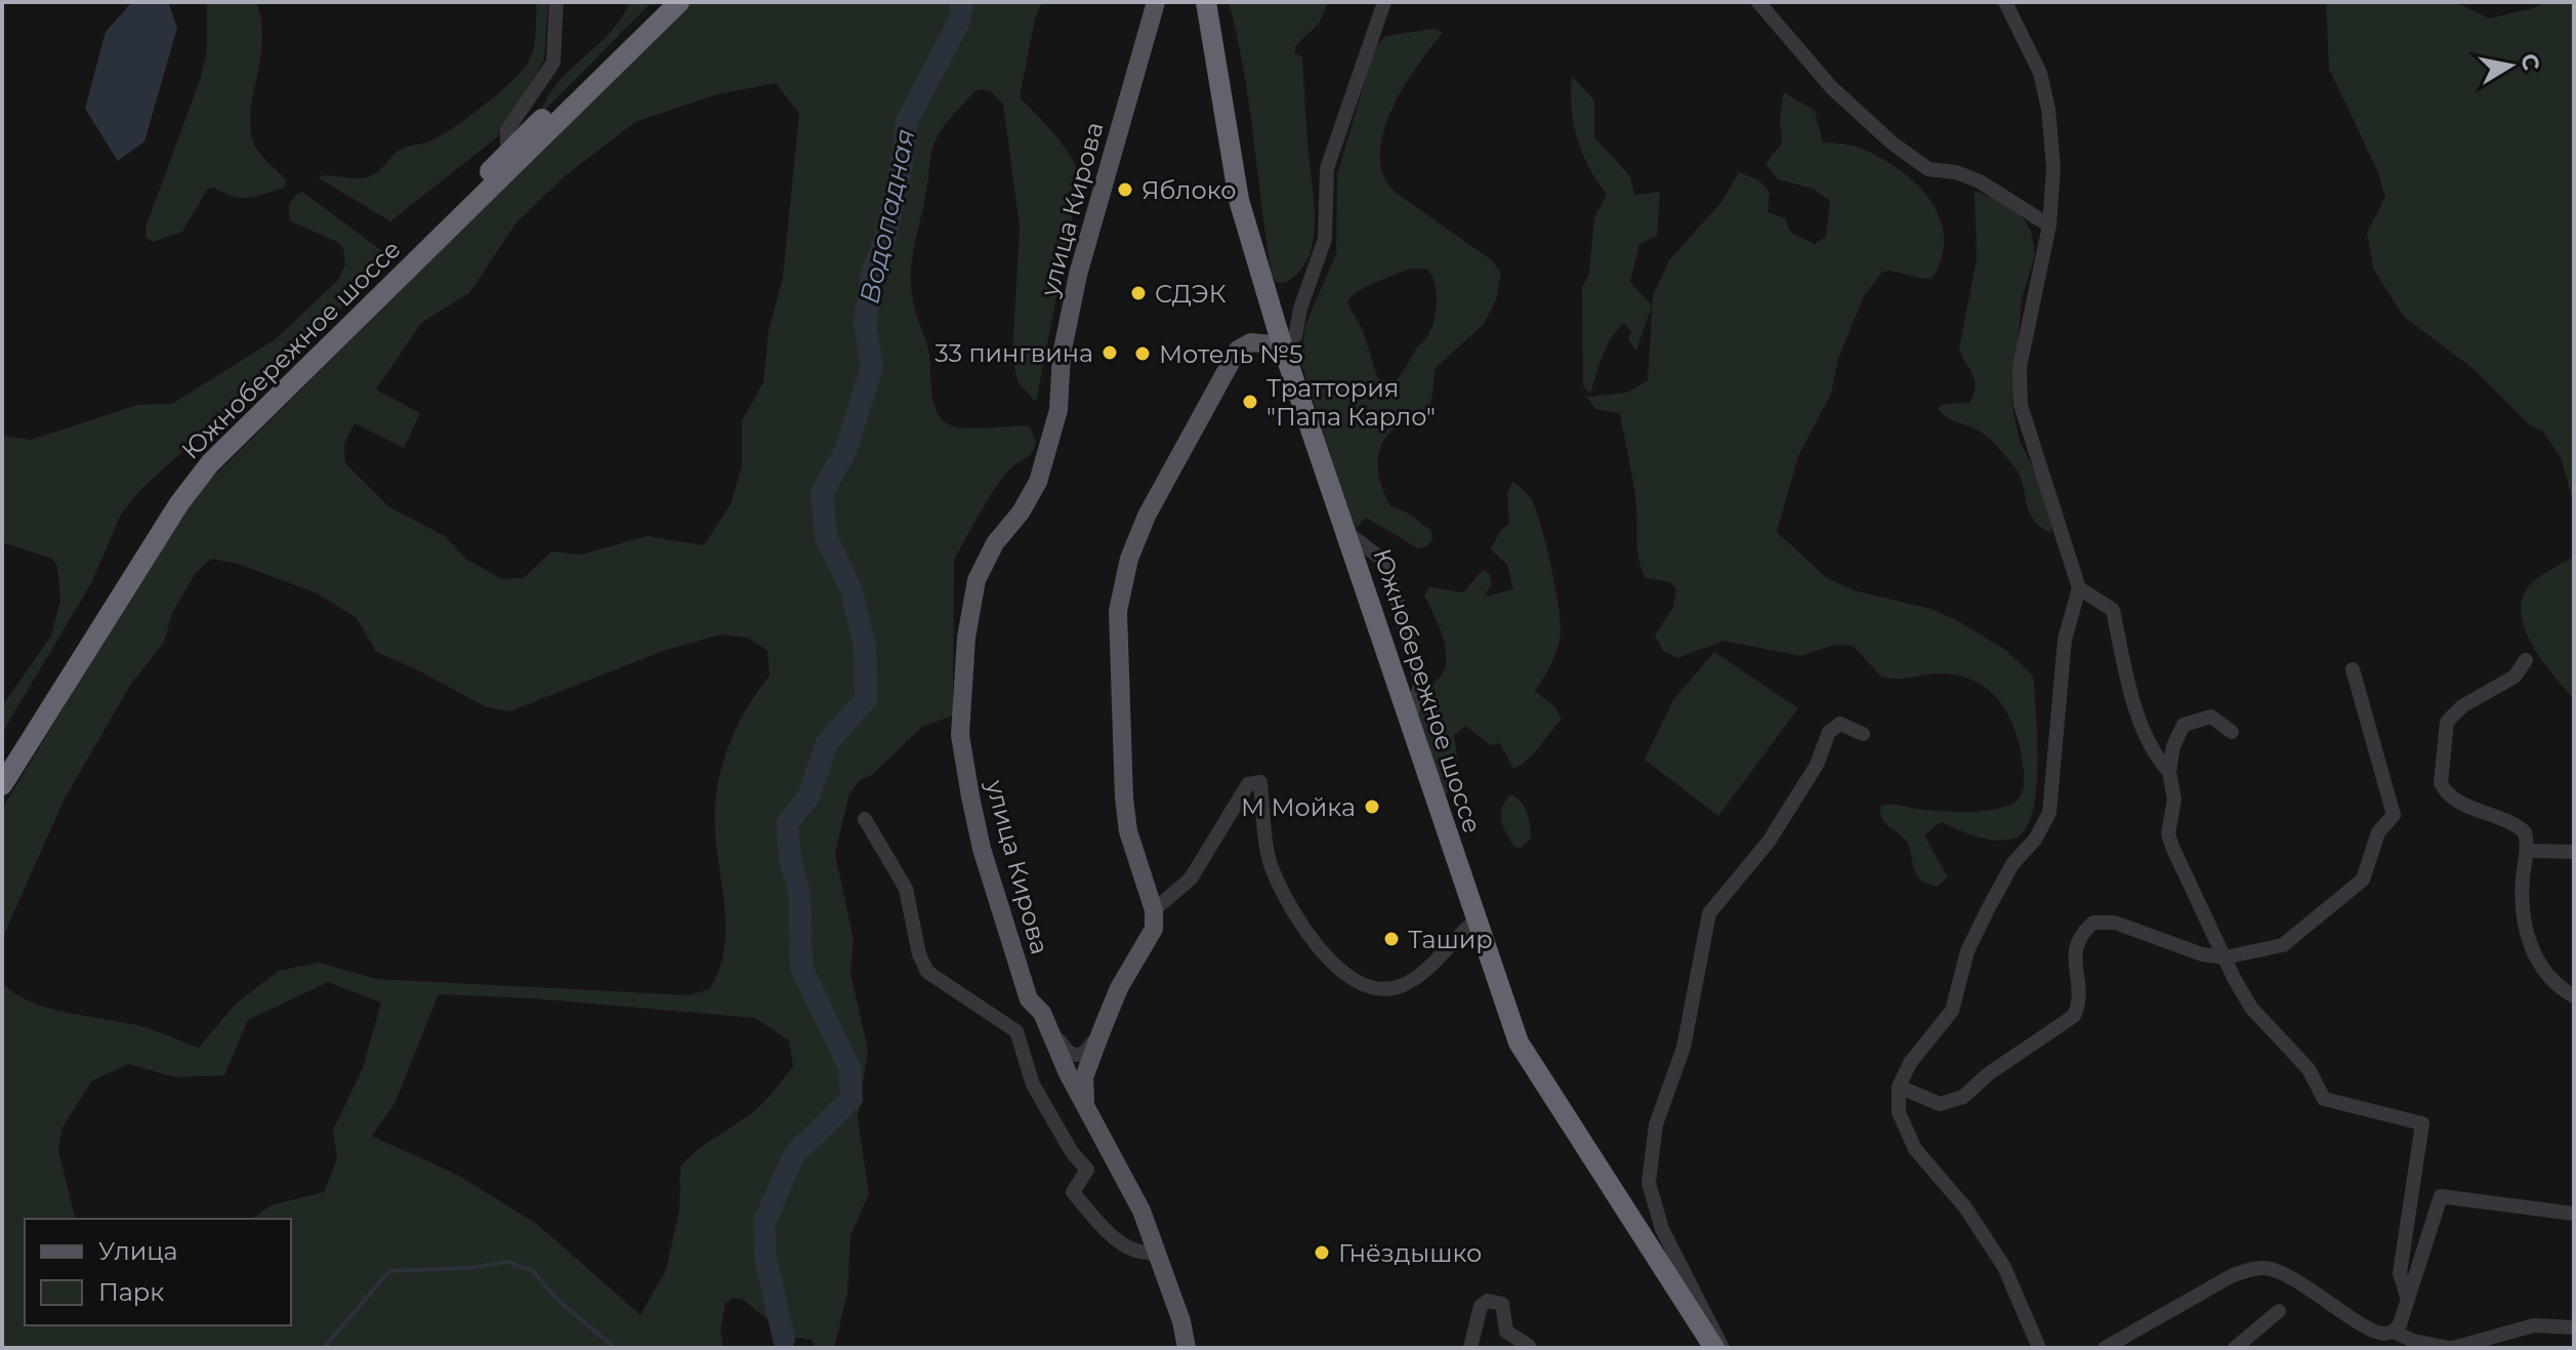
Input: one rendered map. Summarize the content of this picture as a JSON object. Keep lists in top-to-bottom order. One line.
{"streets":{"highway":["Южнобережное шоссе"],"main road":["улица Кирова"]},"water":["Водопадная"],"places":["Яблоко","СДЭК","33 пингвина","Мотель №5","Траттория \"Папа Карло\"","М Мойка","Ташир","Гнёздышко"],"legend":["Улица","Парк"],"north":"right"}
